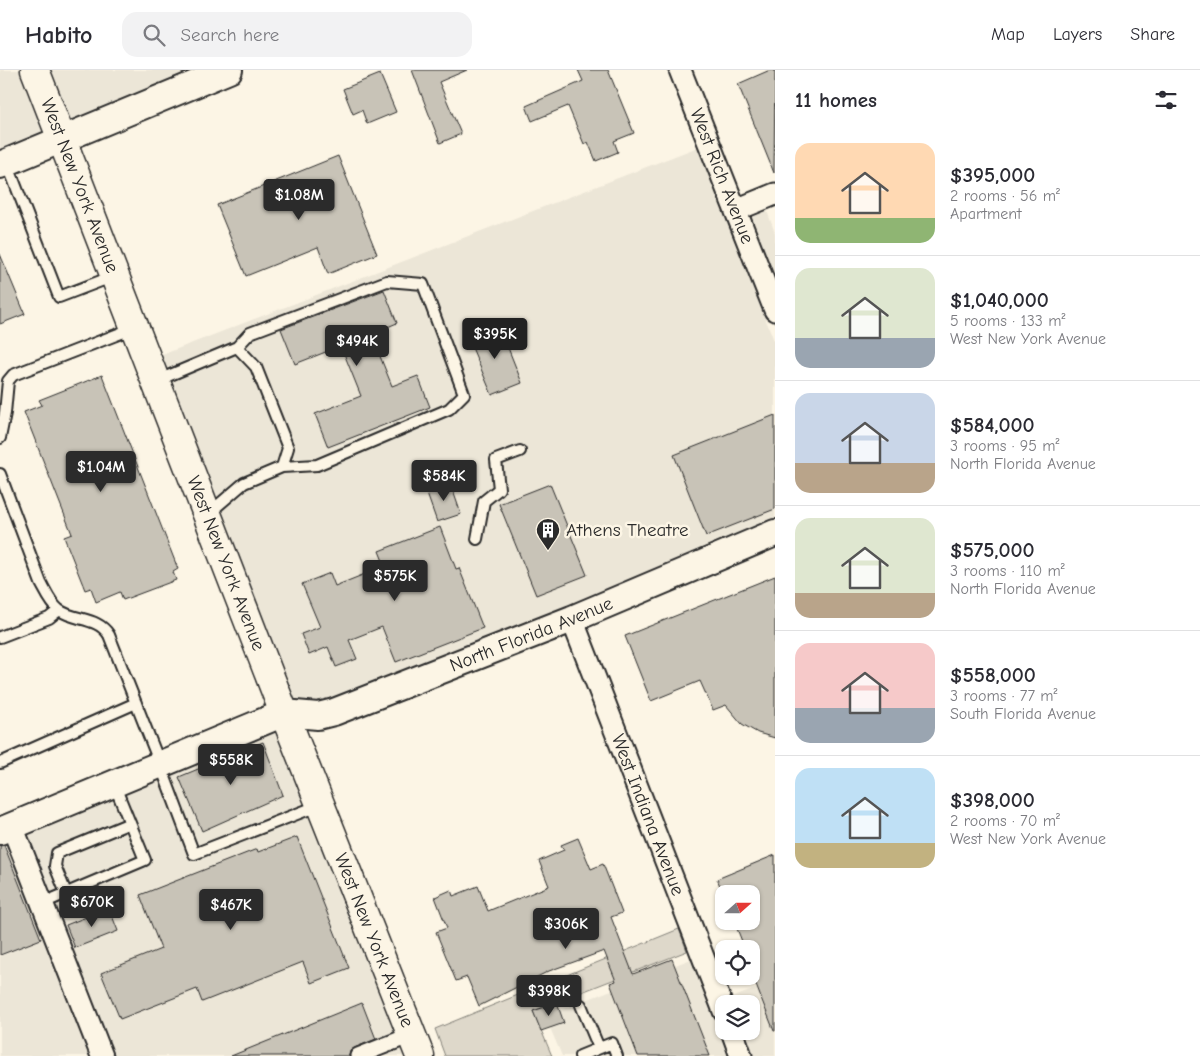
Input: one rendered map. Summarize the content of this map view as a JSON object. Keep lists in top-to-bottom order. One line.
{"streets":{"main road":["West New York Avenue"],"street":["West Rich Avenue","North Florida Avenue","West Indiana Avenue"]},"crossings":[["West New York Avenue","North Florida Avenue"],["North Florida Avenue","West Indiana Avenue"]],"places":{"building":["Athens Theatre"]},"north":"right","page":{"header":"Habito","search":"Search here","nav":["Map","Layers","Share"],"heading":"11 homes","list":[{"name":"$395,000","note":"2 rooms · 56 m² · Apartment"},{"name":"$1,040,000","note":"5 rooms · 133 m² · West New York Avenue"},{"name":"$584,000","note":"3 rooms · 95 m² · North Florida Avenue"},{"name":"$575,000","note":"3 rooms · 110 m² · North Florida Avenue"},{"name":"$558,000","note":"3 rooms · 77 m² · South Florida Avenue"},{"name":"$398,000","note":"2 rooms · 70 m² · West New York Avenue"}],"price":["$1.08M","$395K","$494K","$1.04M","$584K","$575K","$558K","$670K","$467K","$306K","$398K"]}}
